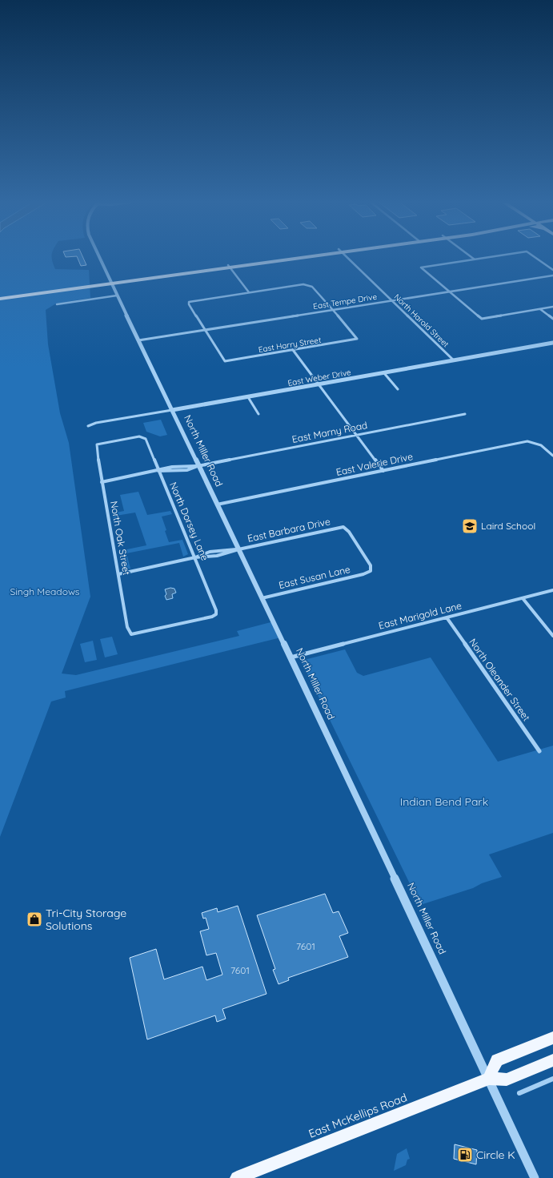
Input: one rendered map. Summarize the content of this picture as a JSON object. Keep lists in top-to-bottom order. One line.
{"streets":{"main road":["East McKellips Road"],"street":["East Tempe Drive","North Harold Street","East Harry Street","East Weber Drive","East Marny Road","North Miller Road","East Valerie Drive","North Dorsey Lane","East Barbara Drive","North Oak Street","East Susan Lane","East Marigold Lane","North Oleander Street"]},"crossings":[["East Tempe Drive","North Harold Street"],["East Tempe Drive","East Harry Street"],["East Tempe Drive","North Miller Road"],["North Harold Street","East Weber Drive"],["East Weber Drive","North Miller Road"],["East Marny Road","North Miller Road"],["East Marny Road","North Dorsey Lane"],["East Marny Road","North Oak Street"],["North Miller Road","East Valerie Drive"],["North Miller Road","East Barbara Drive"],["North Miller Road","East Susan Lane"],["North Miller Road","East Marigold Lane"],["North Miller Road","East McKellips Road"],["North Dorsey Lane","East Barbara Drive"],["North Dorsey Lane","North Oak Street"],["East Barbara Drive","North Oak Street"],["East Barbara Drive","East Susan Lane"],["East Marigold Lane","North Oleander Street"]],"parks":["Singh Meadows","Indian Bend Park"],"places":{"school or university":["Laird School"],"shop":["Tri-City Storage Solutions"],"fuel station":["Circle K"]},"house_numbers":["7601","7601"]}
